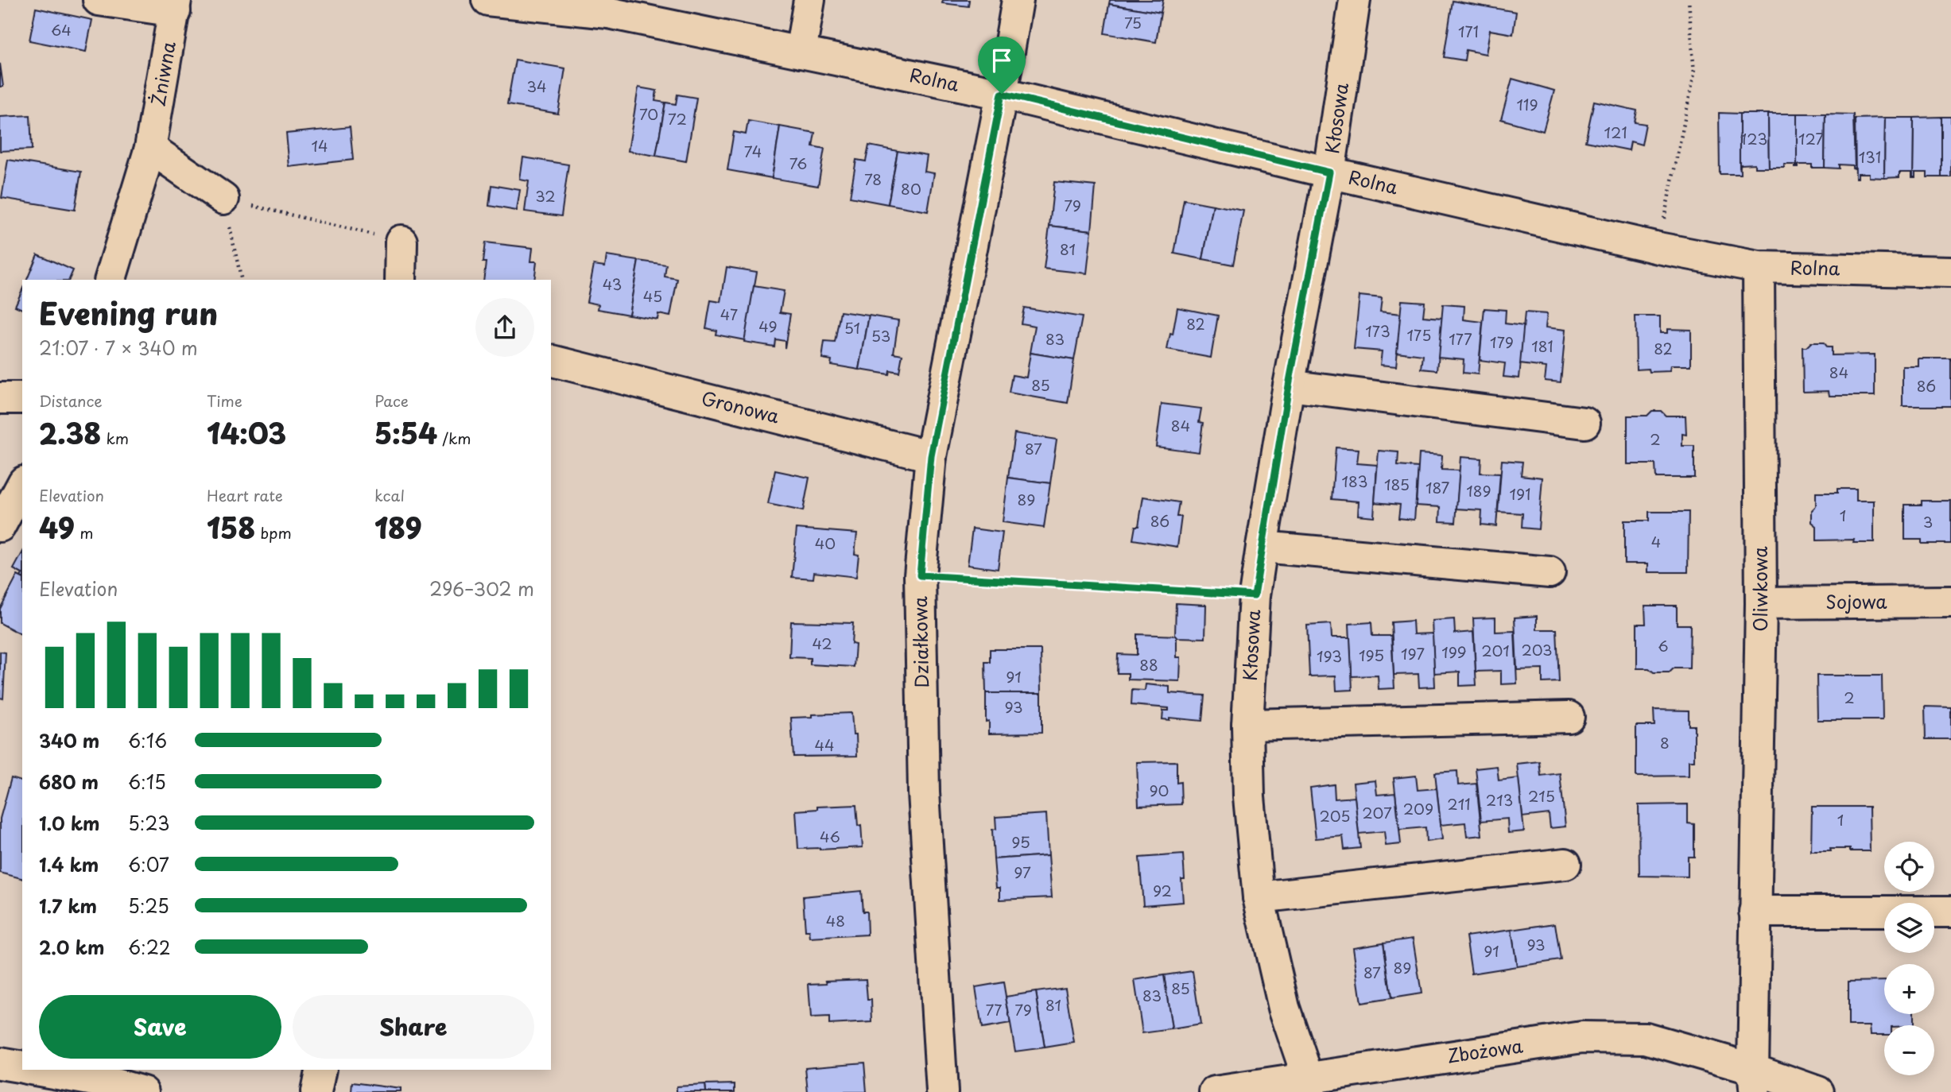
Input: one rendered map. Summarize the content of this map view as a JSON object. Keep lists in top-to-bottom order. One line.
{"streets":{"street":["Żniwna","Rolna","Kłosowa","Gronowa","Oliwkowa","Sojowa","Działkowa","Zbożowa"]},"crossings":[["Rolna","Kłosowa"],["Rolna","Oliwkowa"],["Rolna","Działkowa"],["Kłosowa","Zbożowa"],["Gronowa","Działkowa"],["Oliwkowa","Sojowa"],["Oliwkowa","Zbożowa"]],"house_numbers":["75","64","171","34","119","70","72","121","123","127","14","74","131","76","78","80","32","79","81","43","45","47","82","49","51","173","175","53","83","177","179","181","82","84","85","86","84","2","87","183","185","187","189","191","89","1","86","3","4","40","42","6","203","201","199","197","195","193","88","91","2","93","8","44","90","215","213","211","209","207","205","1","46","95","97","92","48","93","91","89","87","85","83","81","77","79"],"page":{"heading":["Evening run","21:07 · 7 × 340 m"],"stats":[["Distance","2.38 km"],["Time","14:03"],["Pace","5:54 /km"],["Elevation","49 m"],["Heart rate","158 bpm"],["kcal","189"]],"chart":["Elevation","296–302 m"],"list":[{"name":"340 m","note":"6:16"},{"name":"680 m","note":"6:15"},{"name":"1.0 km","note":"5:23"},{"name":"1.4 km","note":"6:07"},{"name":"1.7 km","note":"5:25"},{"name":"2.0 km","note":"6:22"}],"map_buttons":["+","−"],"buttons":["Save","Share"]}}
